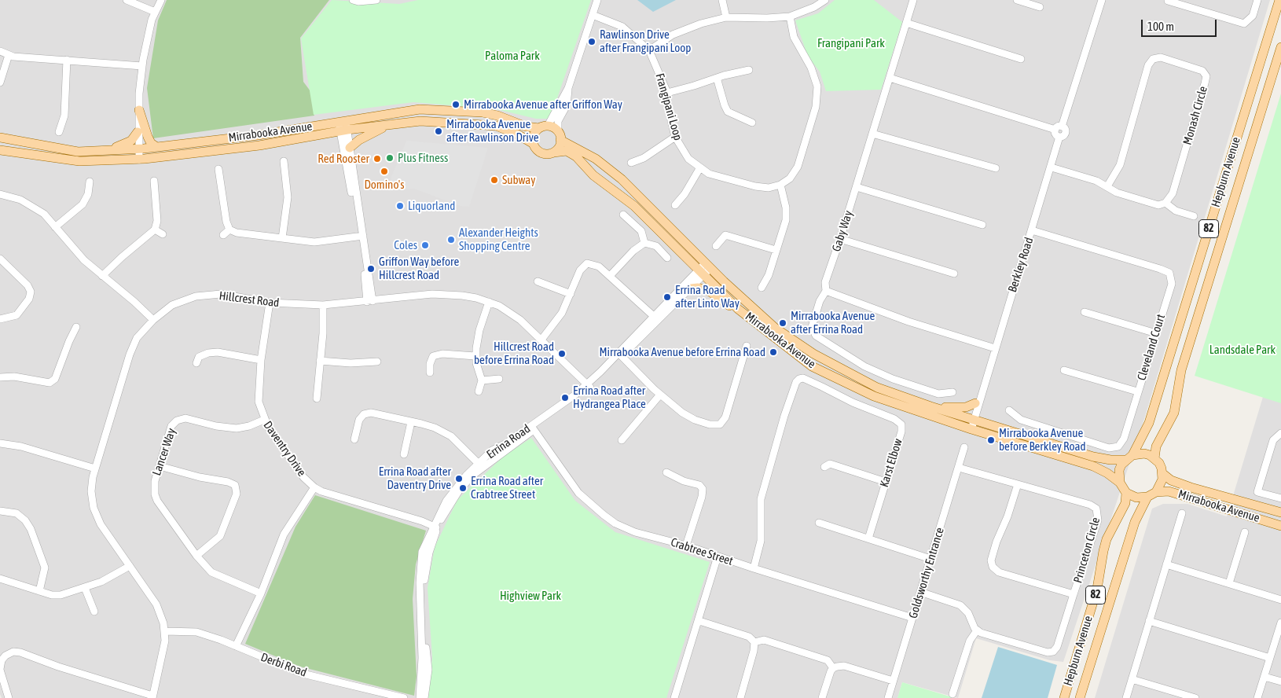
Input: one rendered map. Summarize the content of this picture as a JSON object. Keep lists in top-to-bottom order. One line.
{"streets":{"main road":["Mirrabooka Avenue","Hepburn Avenue","82"],"street":["Frangipani Loop","Monash Circle","Gaby Way","Berkley Road","Hillcrest Road","Cleveland Court","Errina Road","Daventry Drive","Lancer Way","Karst Elbow","Princeton Circle","Crabtree Street","Goldsworthy Entrance","Derbi Road"]},"crossings":[["Mirrabooka Avenue","Hepburn Avenue"],["Mirrabooka Avenue","82"],["Mirrabooka Avenue","Berkley Road"],["Mirrabooka Avenue","Errina Road"],["Hepburn Avenue","82"],["Berkley Road","Cleveland Court"],["Hillcrest Road","Errina Road"],["Hillcrest Road","Daventry Drive"],["Hillcrest Road","Derbi Road"],["Errina Road","Daventry Drive"],["Errina Road","Crabtree Street"],["Daventry Drive","Lancer Way"],["Karst Elbow","Crabtree Street"],["Princeton Circle","Goldsworthy Entrance"],["Crabtree Street","Goldsworthy Entrance"]],"parks":["Frangipani Park","Paloma Park","Landsdale Park","Highview Park"],"places":["Rawlinson Drive after Frangipani Loop","Mirrabooka Avenue after Griffon Way","Mirrabooka Avenue after Rawlinson Drive","Plus Fitness","Red Rooster","Domino's","Subway","Liquorland","Alexander Heights Shopping Centre","Coles","Griffon Way before Hillcrest Road","Errina Road after Linto Way","Mirrabooka Avenue after Errina Road","Mirrabooka Avenue before Errina Road","Hillcrest Road before Errina Road","Errina Road after Hydrangea Place","Mirrabooka Avenue before Berkley Road","Errina Road after Daventry Drive","Errina Road after Crabtree Street"],"scale_bar":"100 m"}
